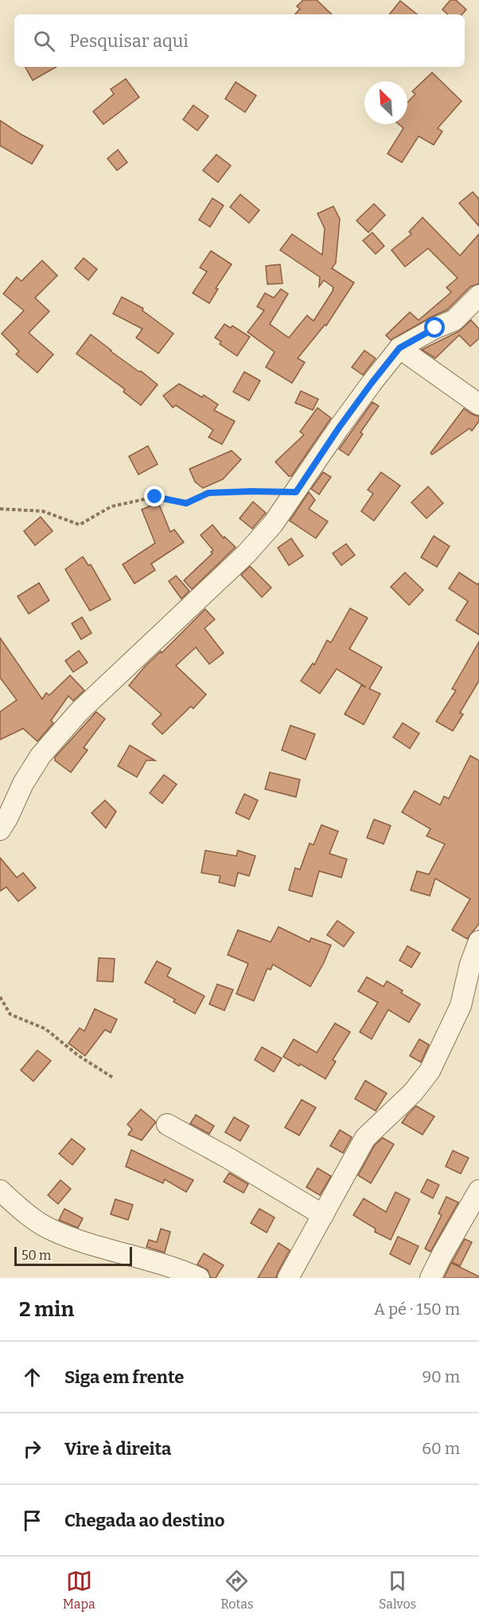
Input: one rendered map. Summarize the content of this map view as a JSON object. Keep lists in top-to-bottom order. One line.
{"scale_bar":"50 m","north":"top left","page":{"search":"Pesquisar aqui","scale":"50 m","heading":["2 min","A pé · 150 m"],"list":[["Siga em frente","90 m"],["Vire à direita","60 m"],"Chegada ao destino"],"nav":["Mapa","Rotas","Salvos"]}}
